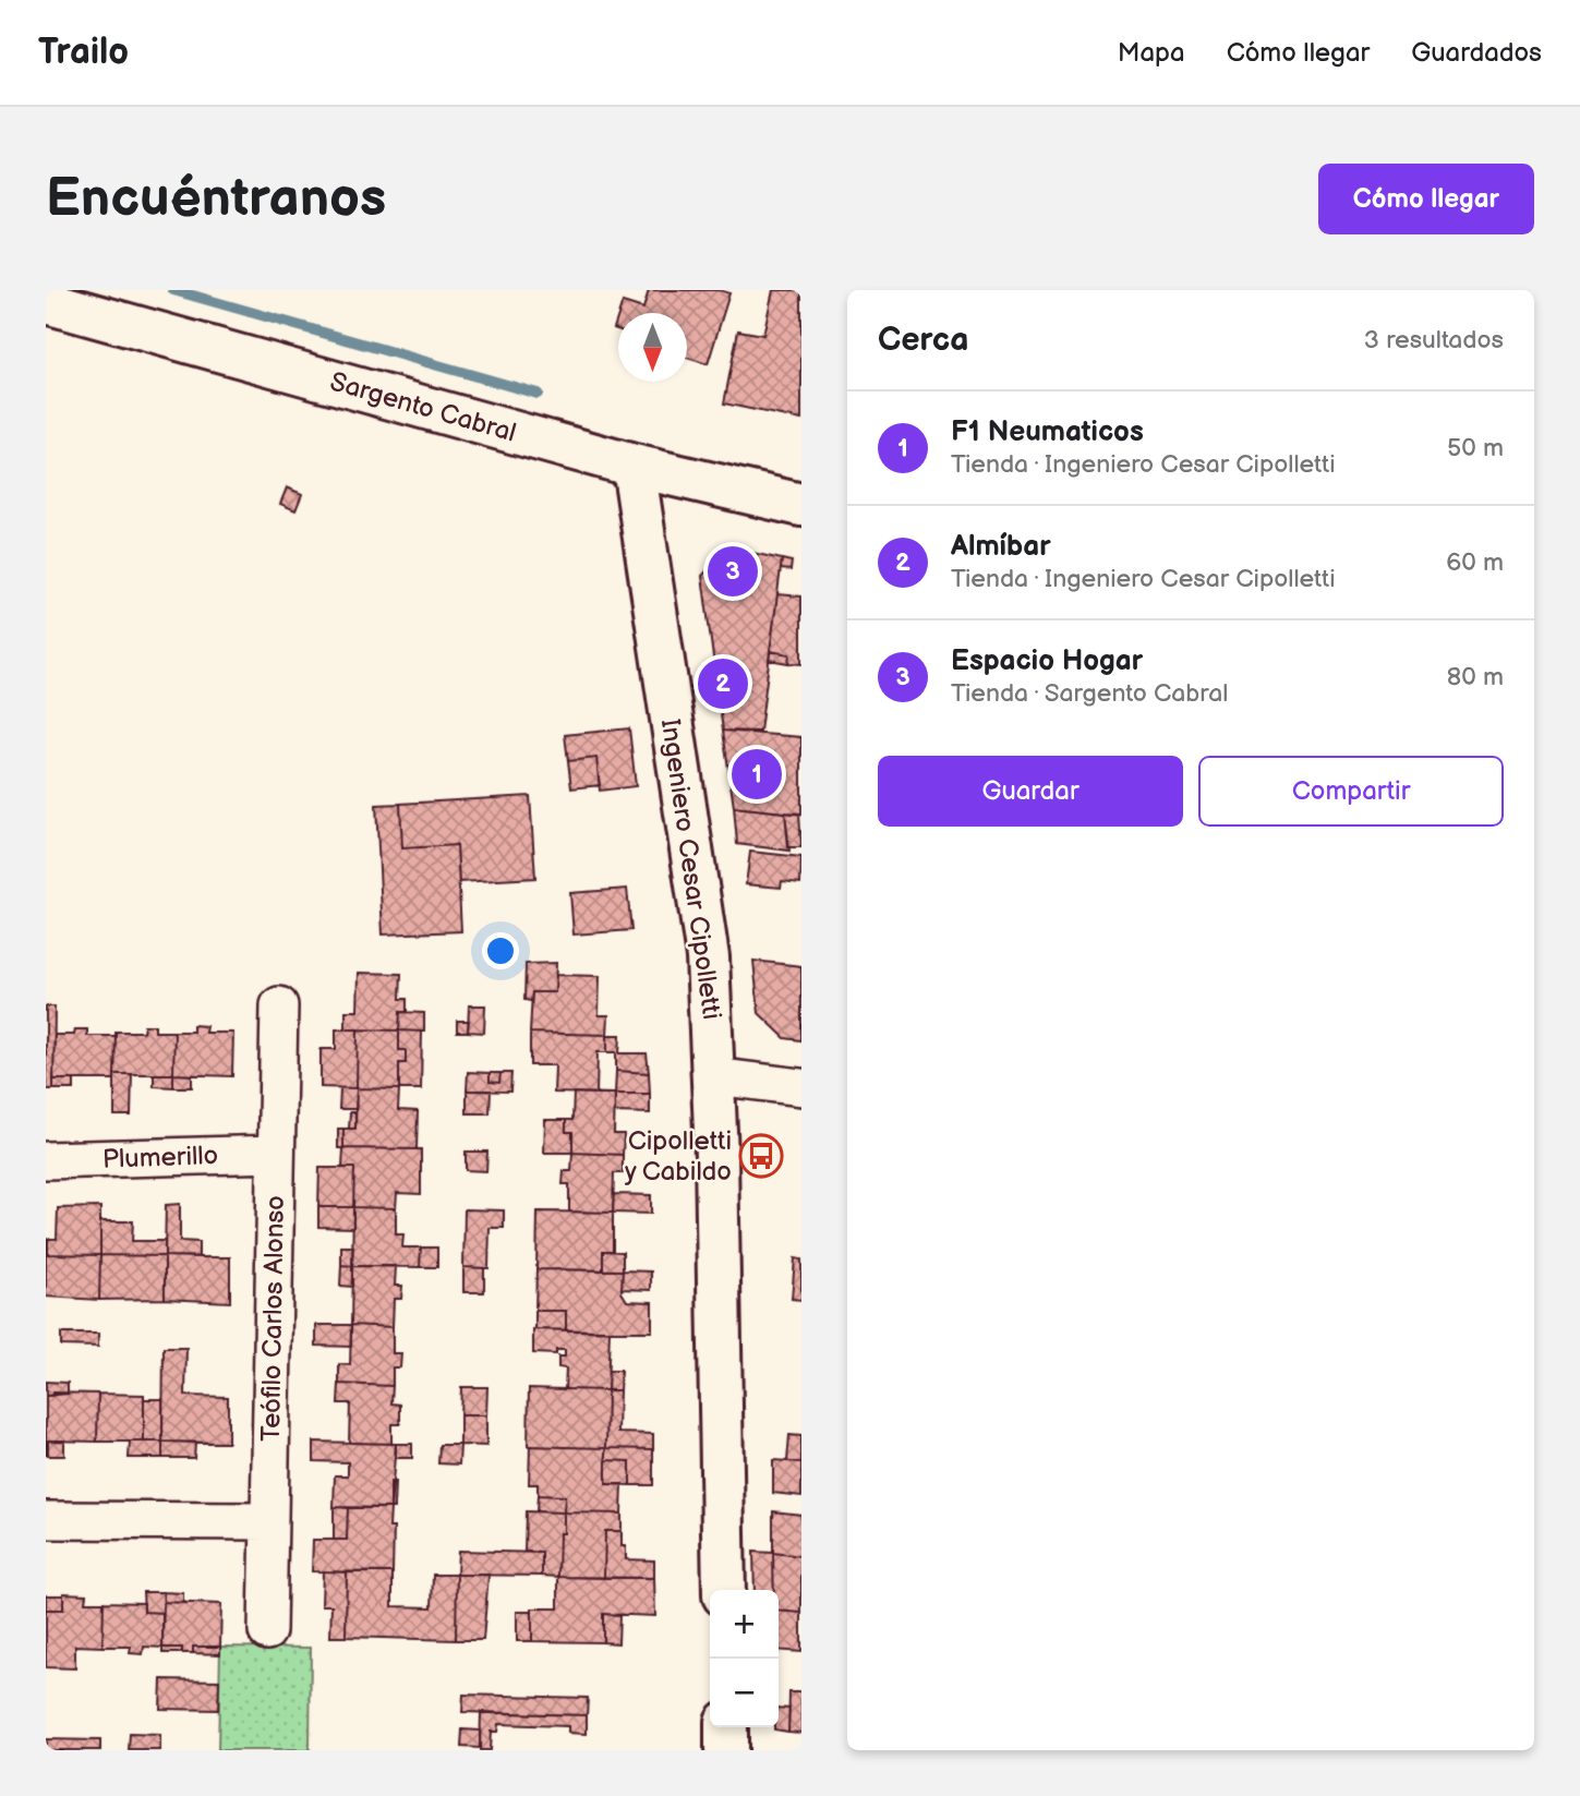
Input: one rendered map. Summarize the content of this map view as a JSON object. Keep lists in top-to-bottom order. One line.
{"streets":{"main road":["Sargento Cabral","Ingeniero Cesar Cipolletti"],"street":["Plumerillo","Teófilo Carlos Alonso"]},"crossings":[["Sargento Cabral","Ingeniero Cesar Cipolletti"],["Plumerillo","Teófilo Carlos Alonso"]],"places":{"bus stop":["Cipolletti y Cabildo"]},"north":"bottom","page":{"header":"Trailo","nav":["Mapa","Cómo llegar","Guardados"],"buttons":["Cómo llegar",["Guardar","Compartir"]],"title":"Encuéntranos","heading":["Cerca","3 resultados"],"list":[{"mark":"1","name":"F1 Neumaticos","note":"Tienda · Ingeniero Cesar Cipolletti","value":"50 m"},{"mark":"2","name":"Almíbar","note":"Tienda · Ingeniero Cesar Cipolletti","value":"60 m"},{"mark":"3","name":"Espacio Hogar","note":"Tienda · Sargento Cabral","value":"80 m"}],"pins":["3","2","1"],"map_buttons":["+","−"]}}
